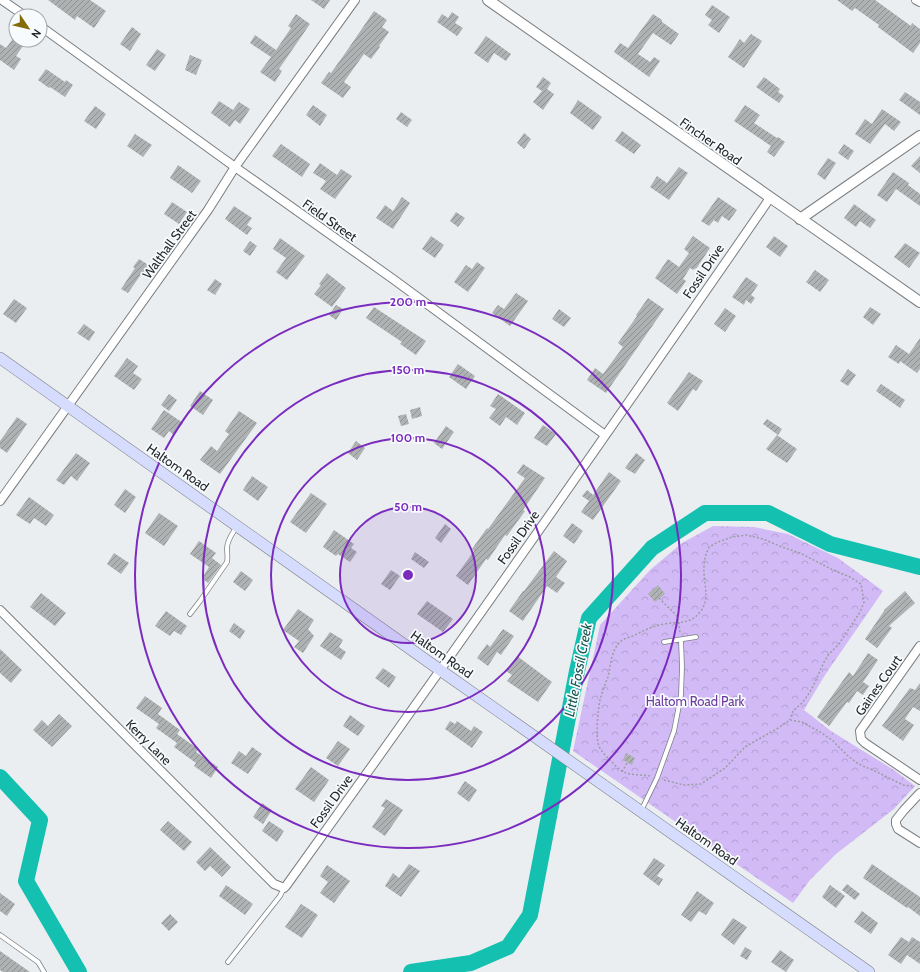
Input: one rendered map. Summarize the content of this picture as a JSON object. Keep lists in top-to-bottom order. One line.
{"streets":{"main road":["Haltom Road"],"street":["Fincher Road","Field Street","Walthall Street","Fossil Drive","Gaines Court","Kerry Lane"]},"crossings":[["Fincher Road","Fossil Drive"],["Field Street","Walthall Street"],["Field Street","Fossil Drive"],["Walthall Street","Haltom Road"],["Fossil Drive","Haltom Road"],["Fossil Drive","Kerry Lane"]],"water":["Little Fossil Creek"],"parks":["Haltom Road Park"],"north":"bottom right","rings":["200 m","150 m","100 m","50 m"]}
